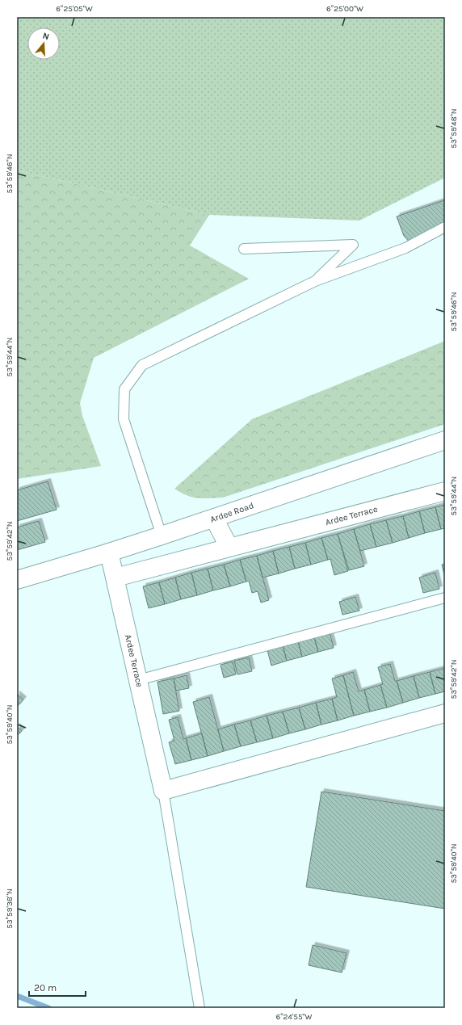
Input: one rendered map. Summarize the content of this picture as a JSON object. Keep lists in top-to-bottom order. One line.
{"streets":{"street":["Ardee Road","Ardee Terrace"]},"scale_bar":"20 m","north":"top","coordinates":["6°25'05\"W","6°25'00\"W","53°59'48\"N","53°59'46\"N","53°59'44\"N","53°59'42\"N","53°59'40\"N","53°59'38\"N","6°24'55\"W"]}
